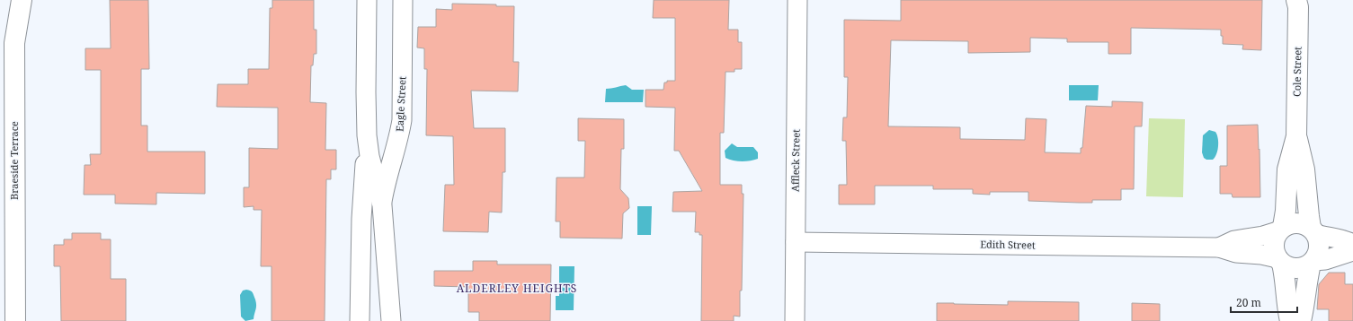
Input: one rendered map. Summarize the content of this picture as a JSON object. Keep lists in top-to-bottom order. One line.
{"streets":{"street":["Cole Street","Eagle Street","Braeside Terrace","Affleck Street","Edith Street"]},"crossings":[["Cole Street","Edith Street"],["Affleck Street","Edith Street"]],"districts":["ALDERLEY HEIGHTS"],"scale_bar":"20 m"}
